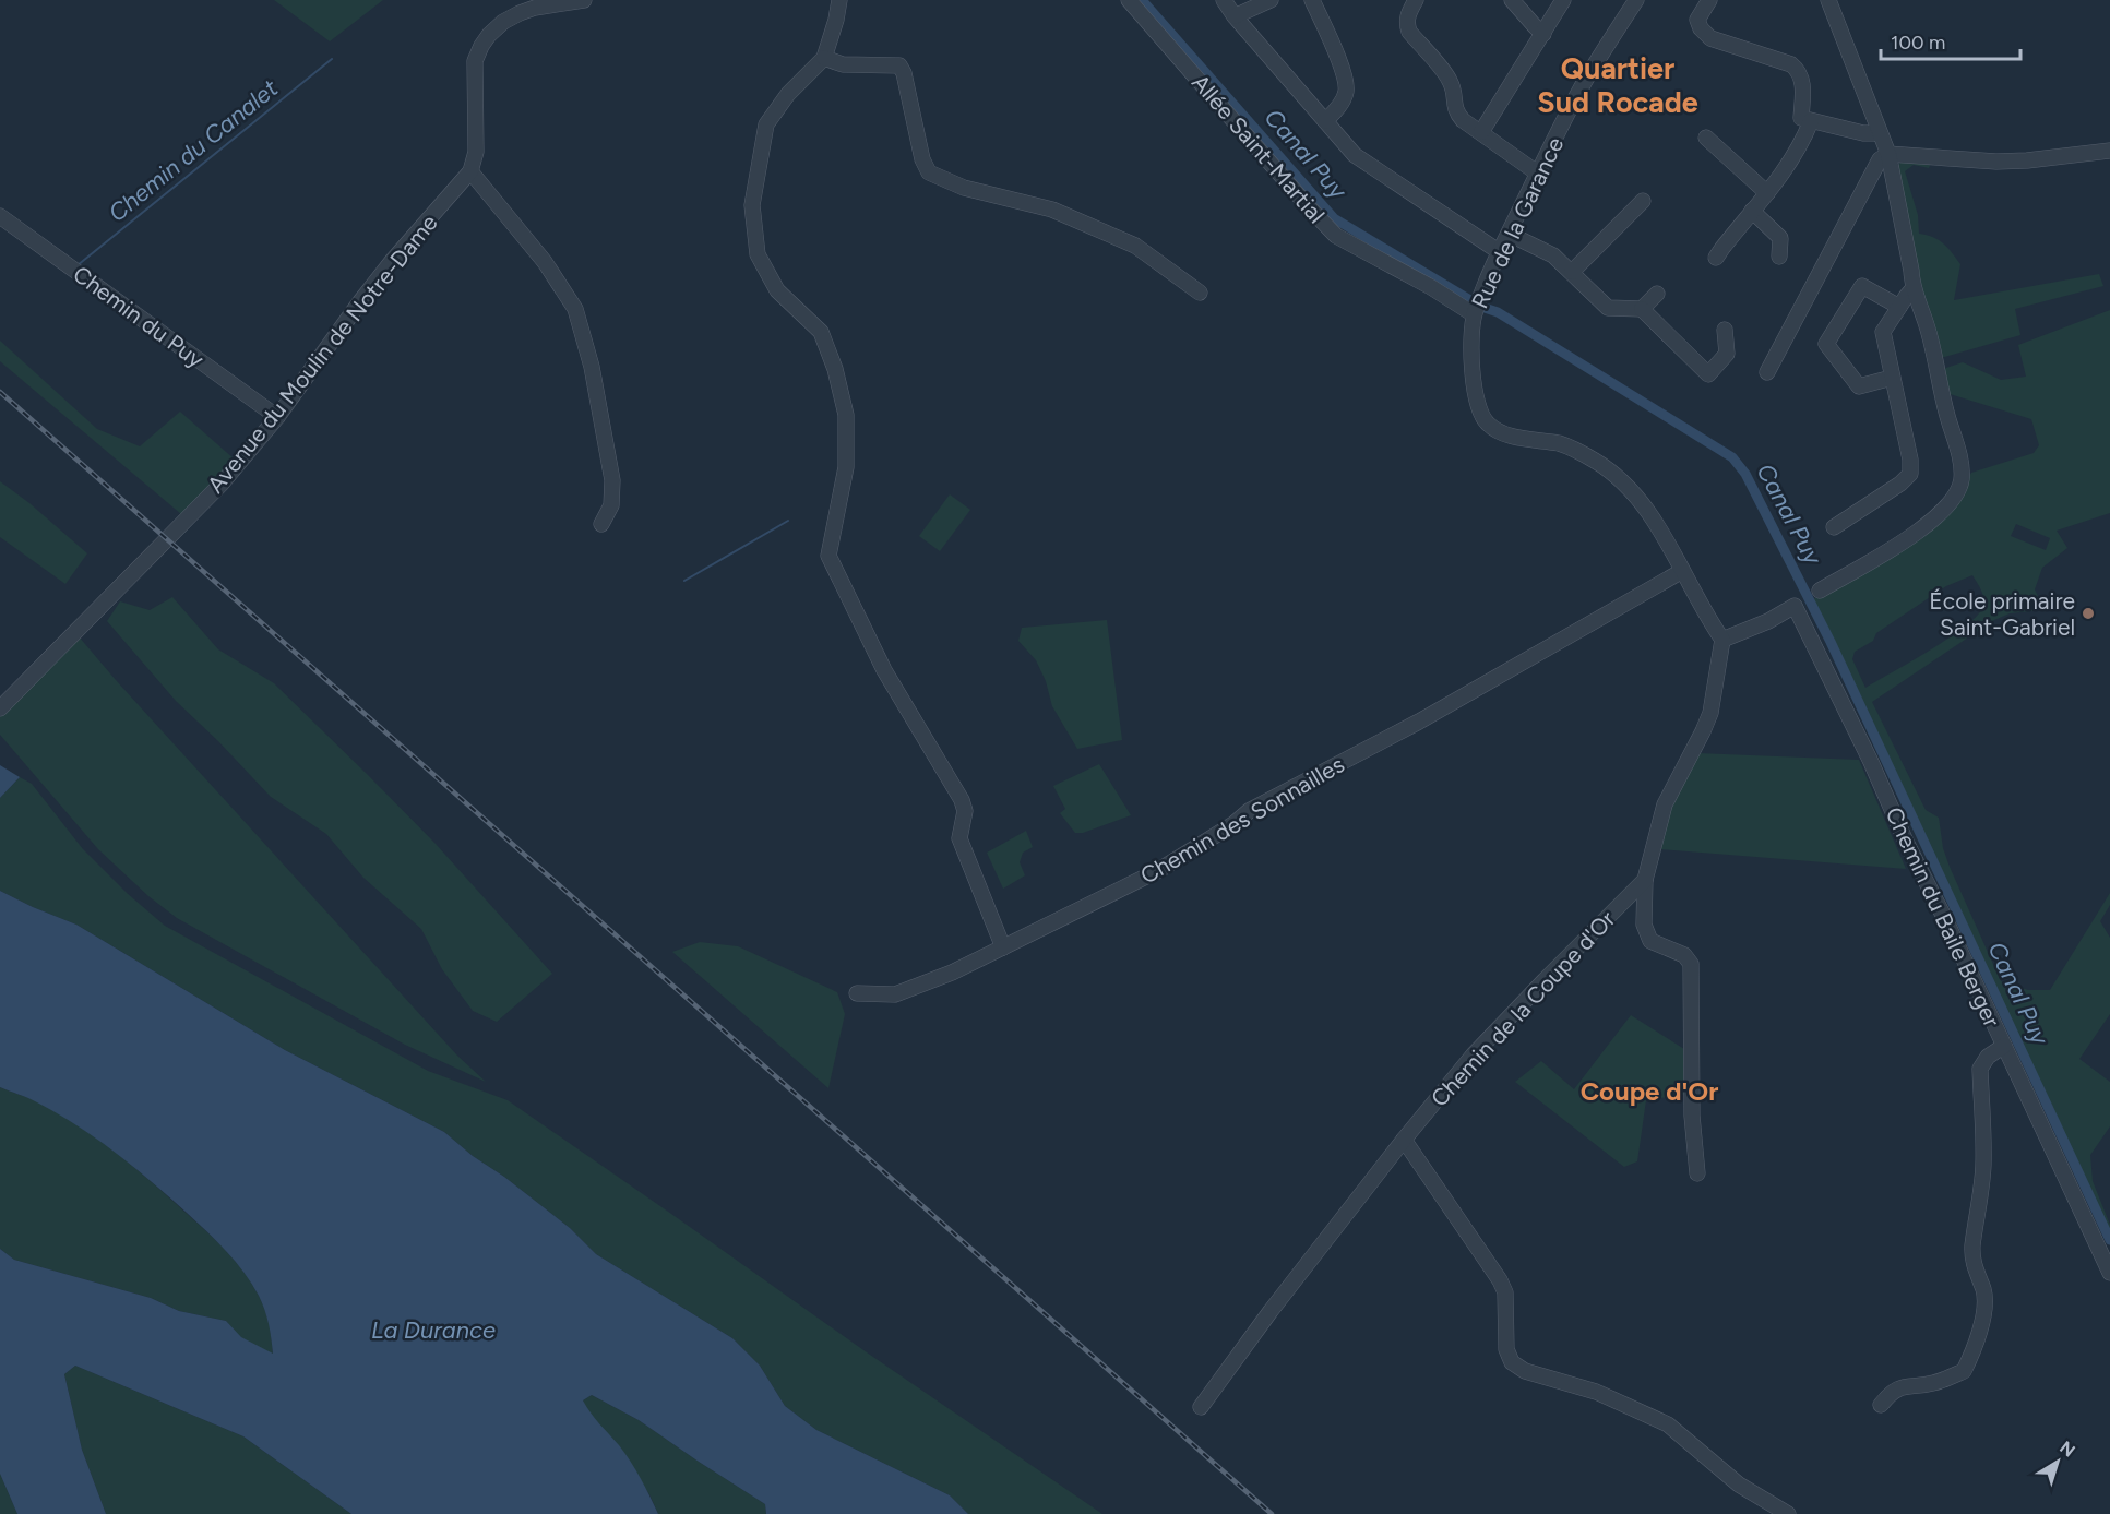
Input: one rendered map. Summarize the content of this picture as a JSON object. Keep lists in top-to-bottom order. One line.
{"streets":{"street":["Allée Saint-Martial","Rue de la Garance","Chemin du Puy","Avenue du Moulin de Notre-Dame","Chemin des Sonnailles","Chemin du Baile Berger","Chemin de la Coupe d'Or"]},"crossings":[["Allée Saint-Martial","Rue de la Garance"],["Rue de la Garance","Chemin des Sonnailles"],["Chemin du Puy","Avenue du Moulin de Notre-Dame"],["Chemin du Baile Berger","Chemin de la Coupe d'Or"]],"districts":["Quartier Sud Rocade","Coupe d'Or"],"water":["Chemin du Canalet","Canal Puy","La Durance"],"places":["École primaire Saint-Gabriel"],"scale_bar":"100 m","north":"top right"}
